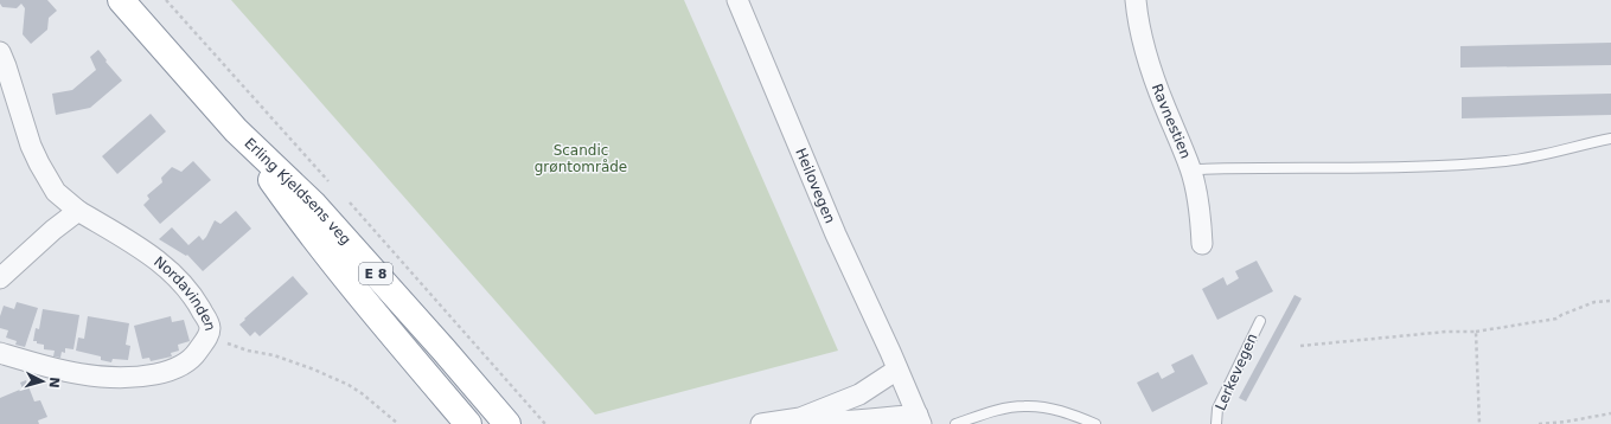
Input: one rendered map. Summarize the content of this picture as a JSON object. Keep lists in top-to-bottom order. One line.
{"streets":{"highway":["Erling Kjeldsens veg","E 8"],"street":["Ravnestien","Heilovegen","Nordavinden"],"lane":["Lerkevegen"]},"parks":["Scandic grøntområde"],"north":"right"}
